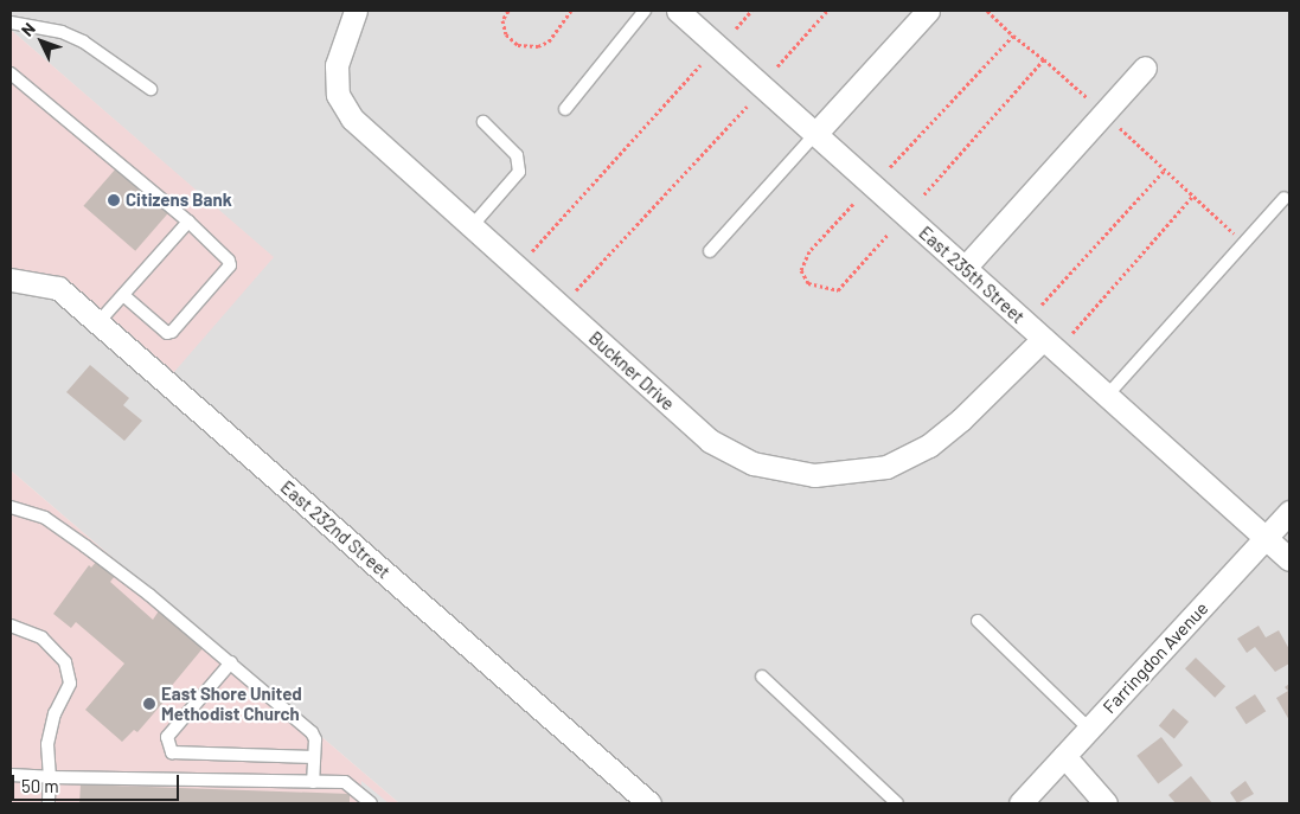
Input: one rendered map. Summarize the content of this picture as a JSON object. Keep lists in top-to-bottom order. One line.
{"streets":{"street":["East 235th Street","Buckner Drive","East 232nd Street","Farringdon Avenue"]},"crossings":[["East 235th Street","Buckner Drive"],["East 235th Street","Farringdon Avenue"]],"places":["Citizens Bank","East Shore United Methodist Church"],"scale_bar":"50 m","north":"top left"}
